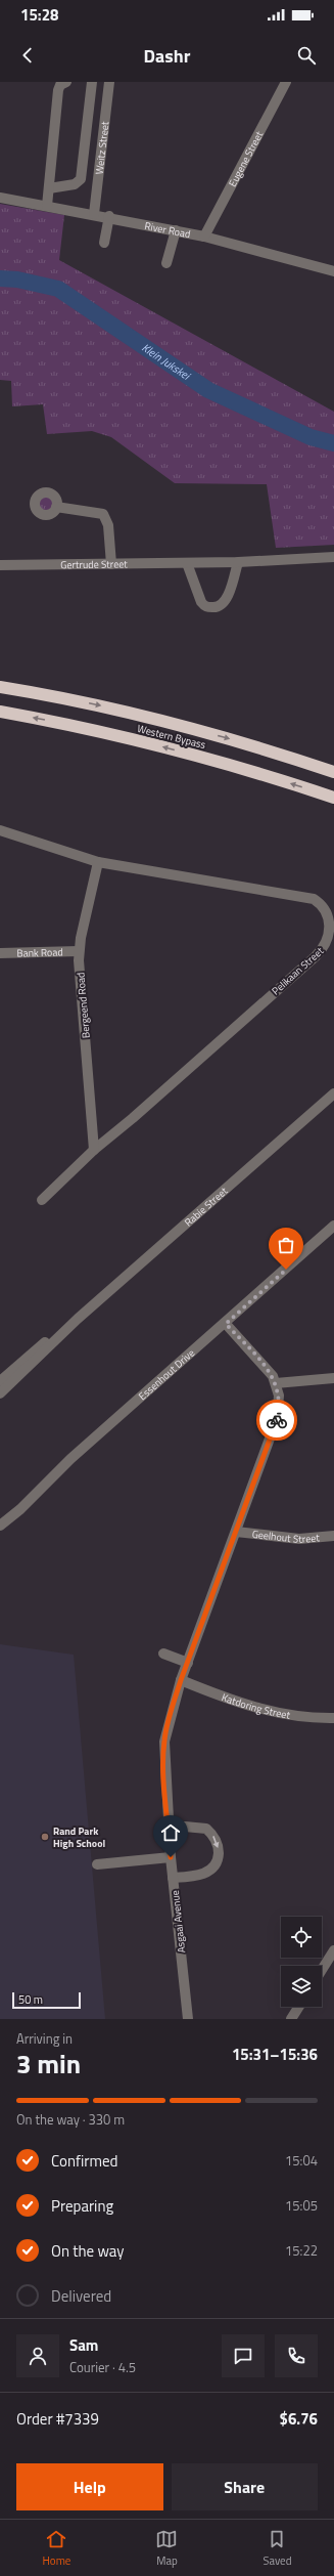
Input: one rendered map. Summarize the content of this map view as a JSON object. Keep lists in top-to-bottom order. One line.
{"streets":{"highway":["Western Bypass"],"street":["Weitz Street","Eugene Street","River Road","Gertrude Street","Bank Road","Pelikaan Street","Bergeend Road","Rabie Street","Essenhout Drive","Geelhout Street","Katdoring Street","Asgaai Avenue"]},"crossings":[["Weitz Street","River Road"],["Eugene Street","River Road"],["Bank Road","Bergeend Road"],["Pelikaan Street","Bergeend Road"],["Essenhout Drive","Asgaai Avenue"],["Geelhout Street","Asgaai Avenue"],["Katdoring Street","Asgaai Avenue"]],"water":["Klein Jukskei"],"places":["Rand Park High School"],"scale_bar":"50 m","page":{"status":"15:28","header":"Dashr","scale":"50 m","heading":["3 min","Arriving in","15:31–15:36"],"panel":["Sam","Courier · 4.5","Order #7339","$6.76"],"bar":"On the way · 330 m","list":[["Confirmed","15:04"],["Preparing","15:05"],["On the way","15:22"],"Delivered"],"buttons":["Help","Share"],"tabs":["Home","Map","Saved"]}}
